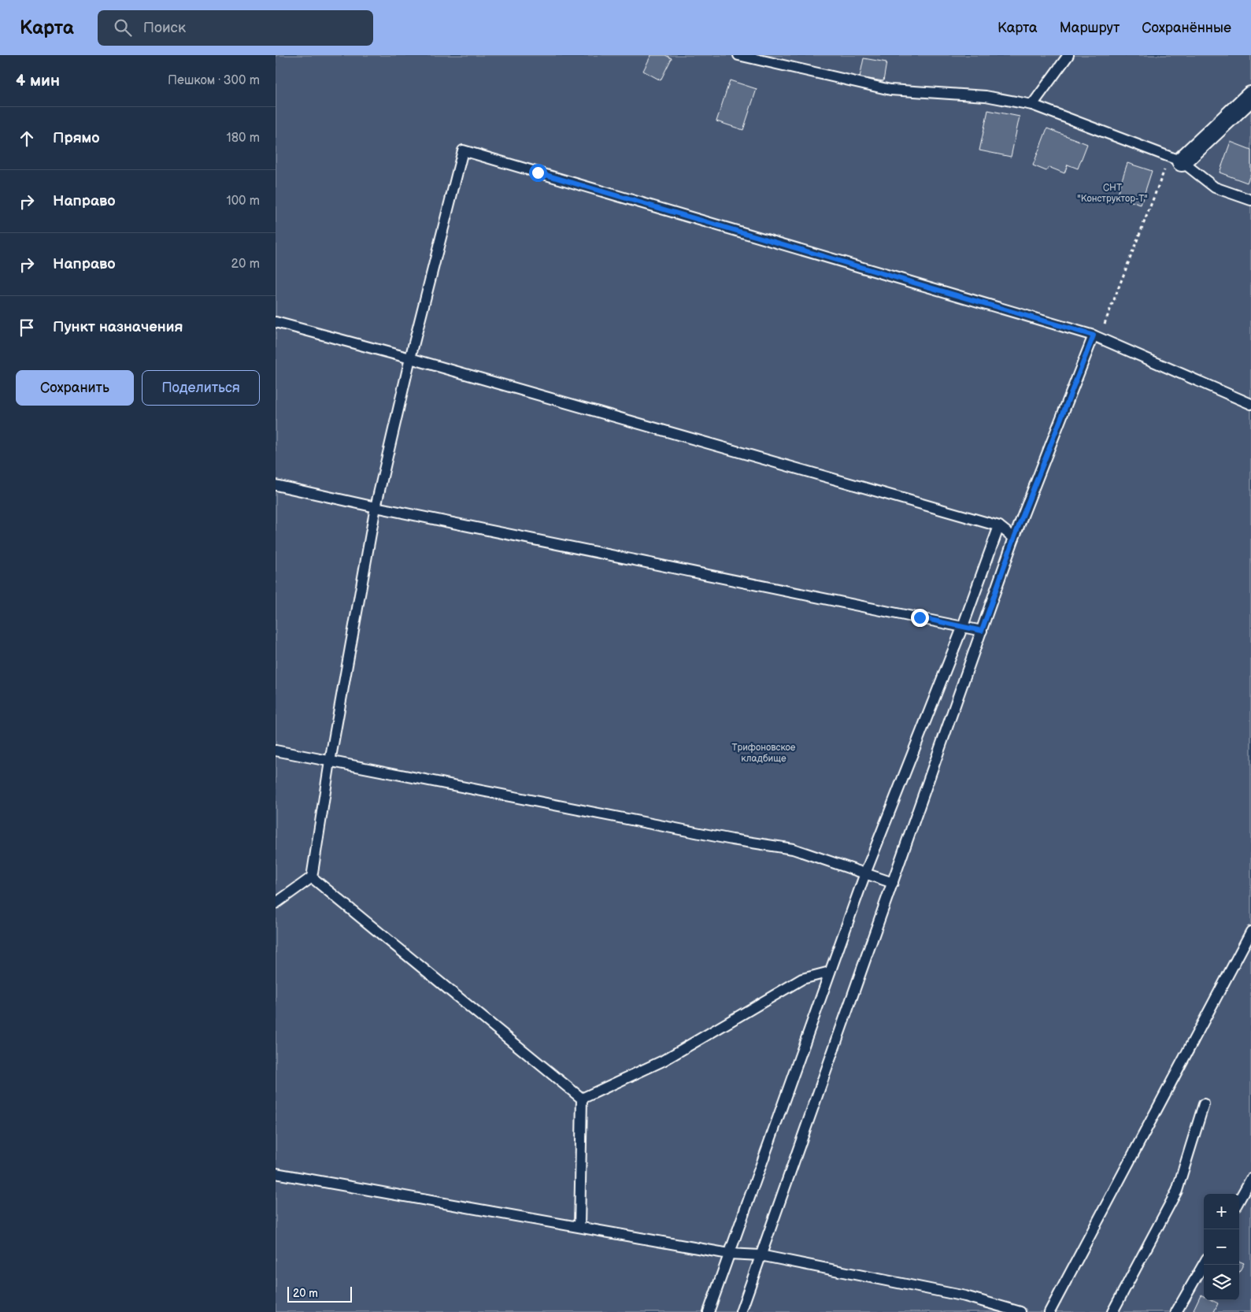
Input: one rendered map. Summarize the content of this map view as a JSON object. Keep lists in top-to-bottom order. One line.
{"parks":["СНТ \"Конструктор-Т\"","Трифоновское кладбище"],"scale_bar":"20 m","page":{"header":"Карта","search":"Поиск","nav":["Карта","Маршрут","Сохранённые"],"heading":["4 мин","Пешком · 300 m"],"list":[["Прямо","180 m"],["Направо","100 m"],["Направо","20 m"],"Пункт назначения"],"buttons":["Сохранить","Поделиться"],"map_buttons":["+","−"],"scale":"20 m"}}
